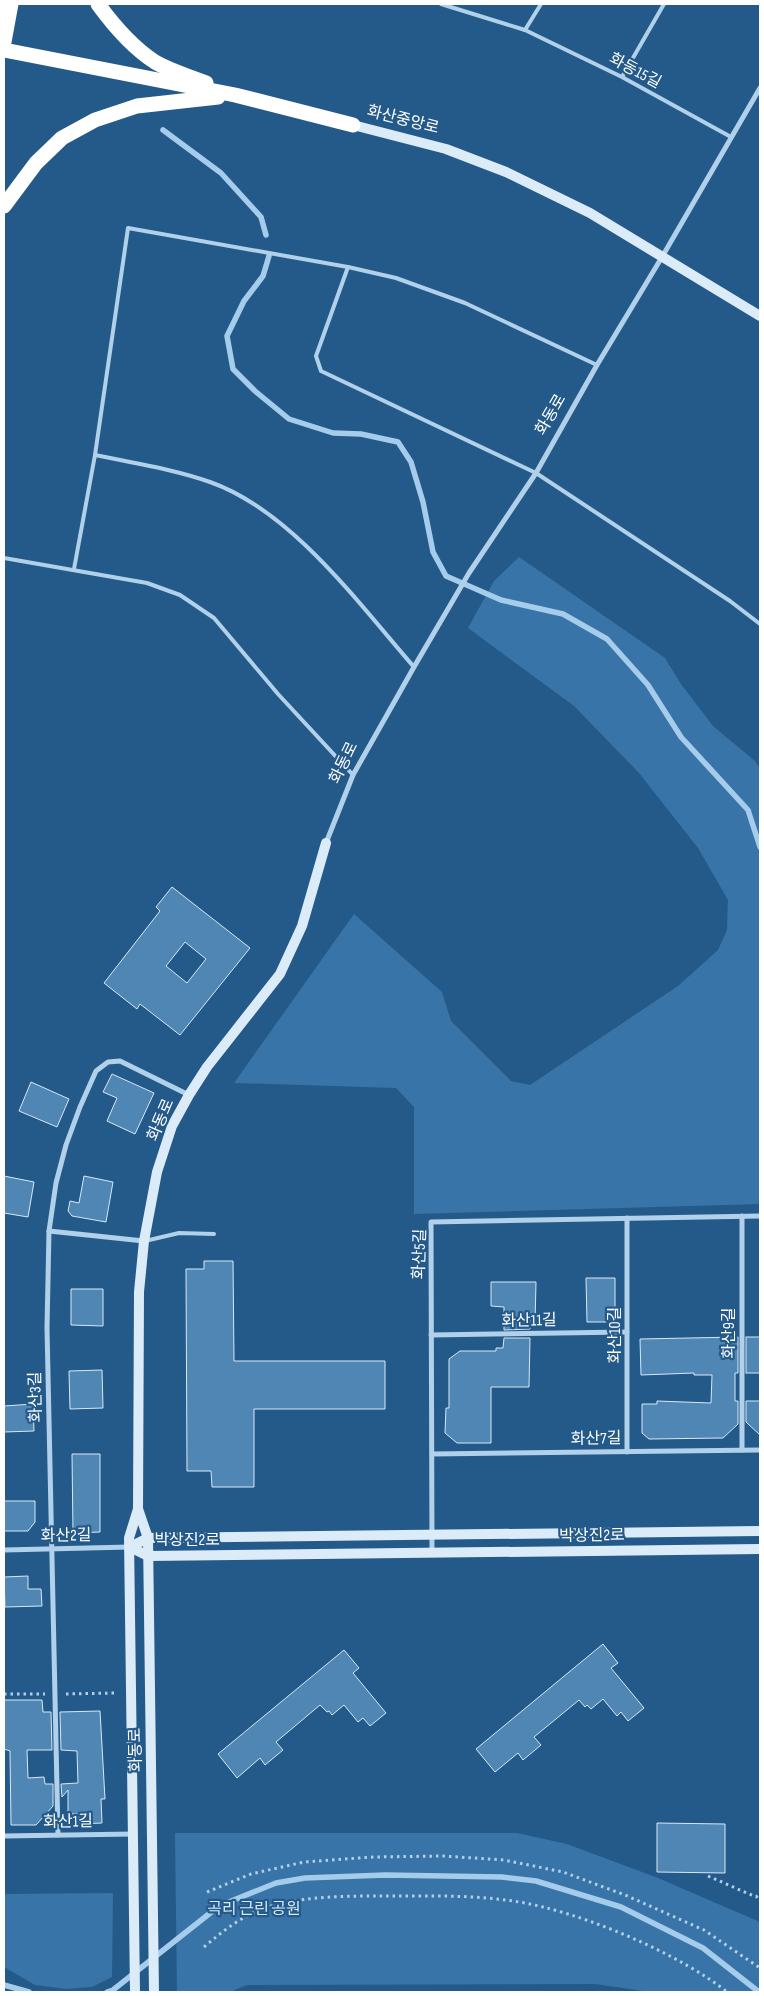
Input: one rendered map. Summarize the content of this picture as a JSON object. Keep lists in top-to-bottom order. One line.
{"streets":{"highway":["화산중앙로"],"street":["화동로","화산5길","화산11길","화산9길","화산10길","화산3길","화산7길","화산2길","박상진2로","화산1길"],"lane":["화동15길"]},"crossings":[["화동15길","화동로"],["화산중앙로","화동로"],["화동로","화산3길"],["화동로","화산2길"],["화동로","박상진2로"],["화동로","화산1길"],["화산5길","화산11길"],["화산5길","화산9길"],["화산5길","화산10길"],["화산5길","화산7길"],["화산5길","박상진2로"],["화산11길","화산10길"],["화산9길","화산7길"],["화산10길","화산7길"],["화산3길","화산2길"],["화산3길","화산1길"],["화산2길","박상진2로"]],"parks":["곡리 근린 공원"]}
